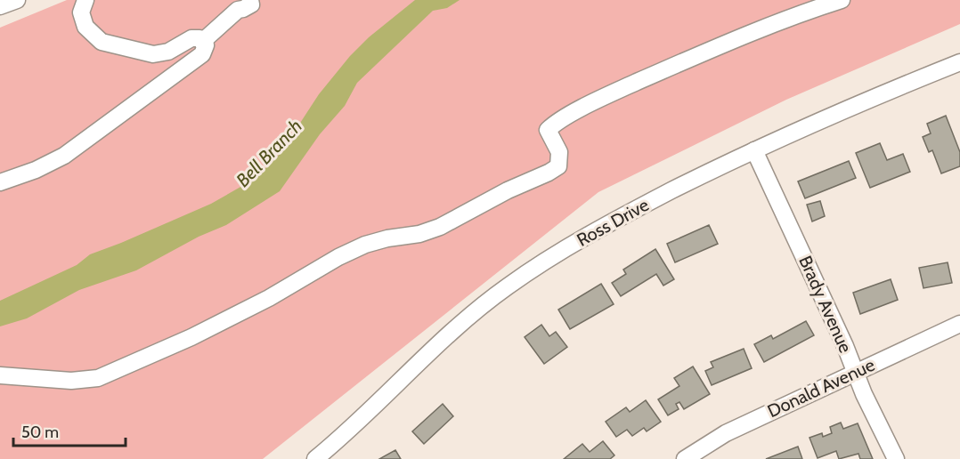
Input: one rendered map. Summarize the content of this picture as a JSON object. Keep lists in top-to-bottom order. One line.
{"streets":{"street":["Ross Drive","Brady Avenue","Donald Avenue"]},"crossings":[["Ross Drive","Brady Avenue"],["Brady Avenue","Donald Avenue"]],"water":["Bell Branch"],"scale_bar":"50 m"}
